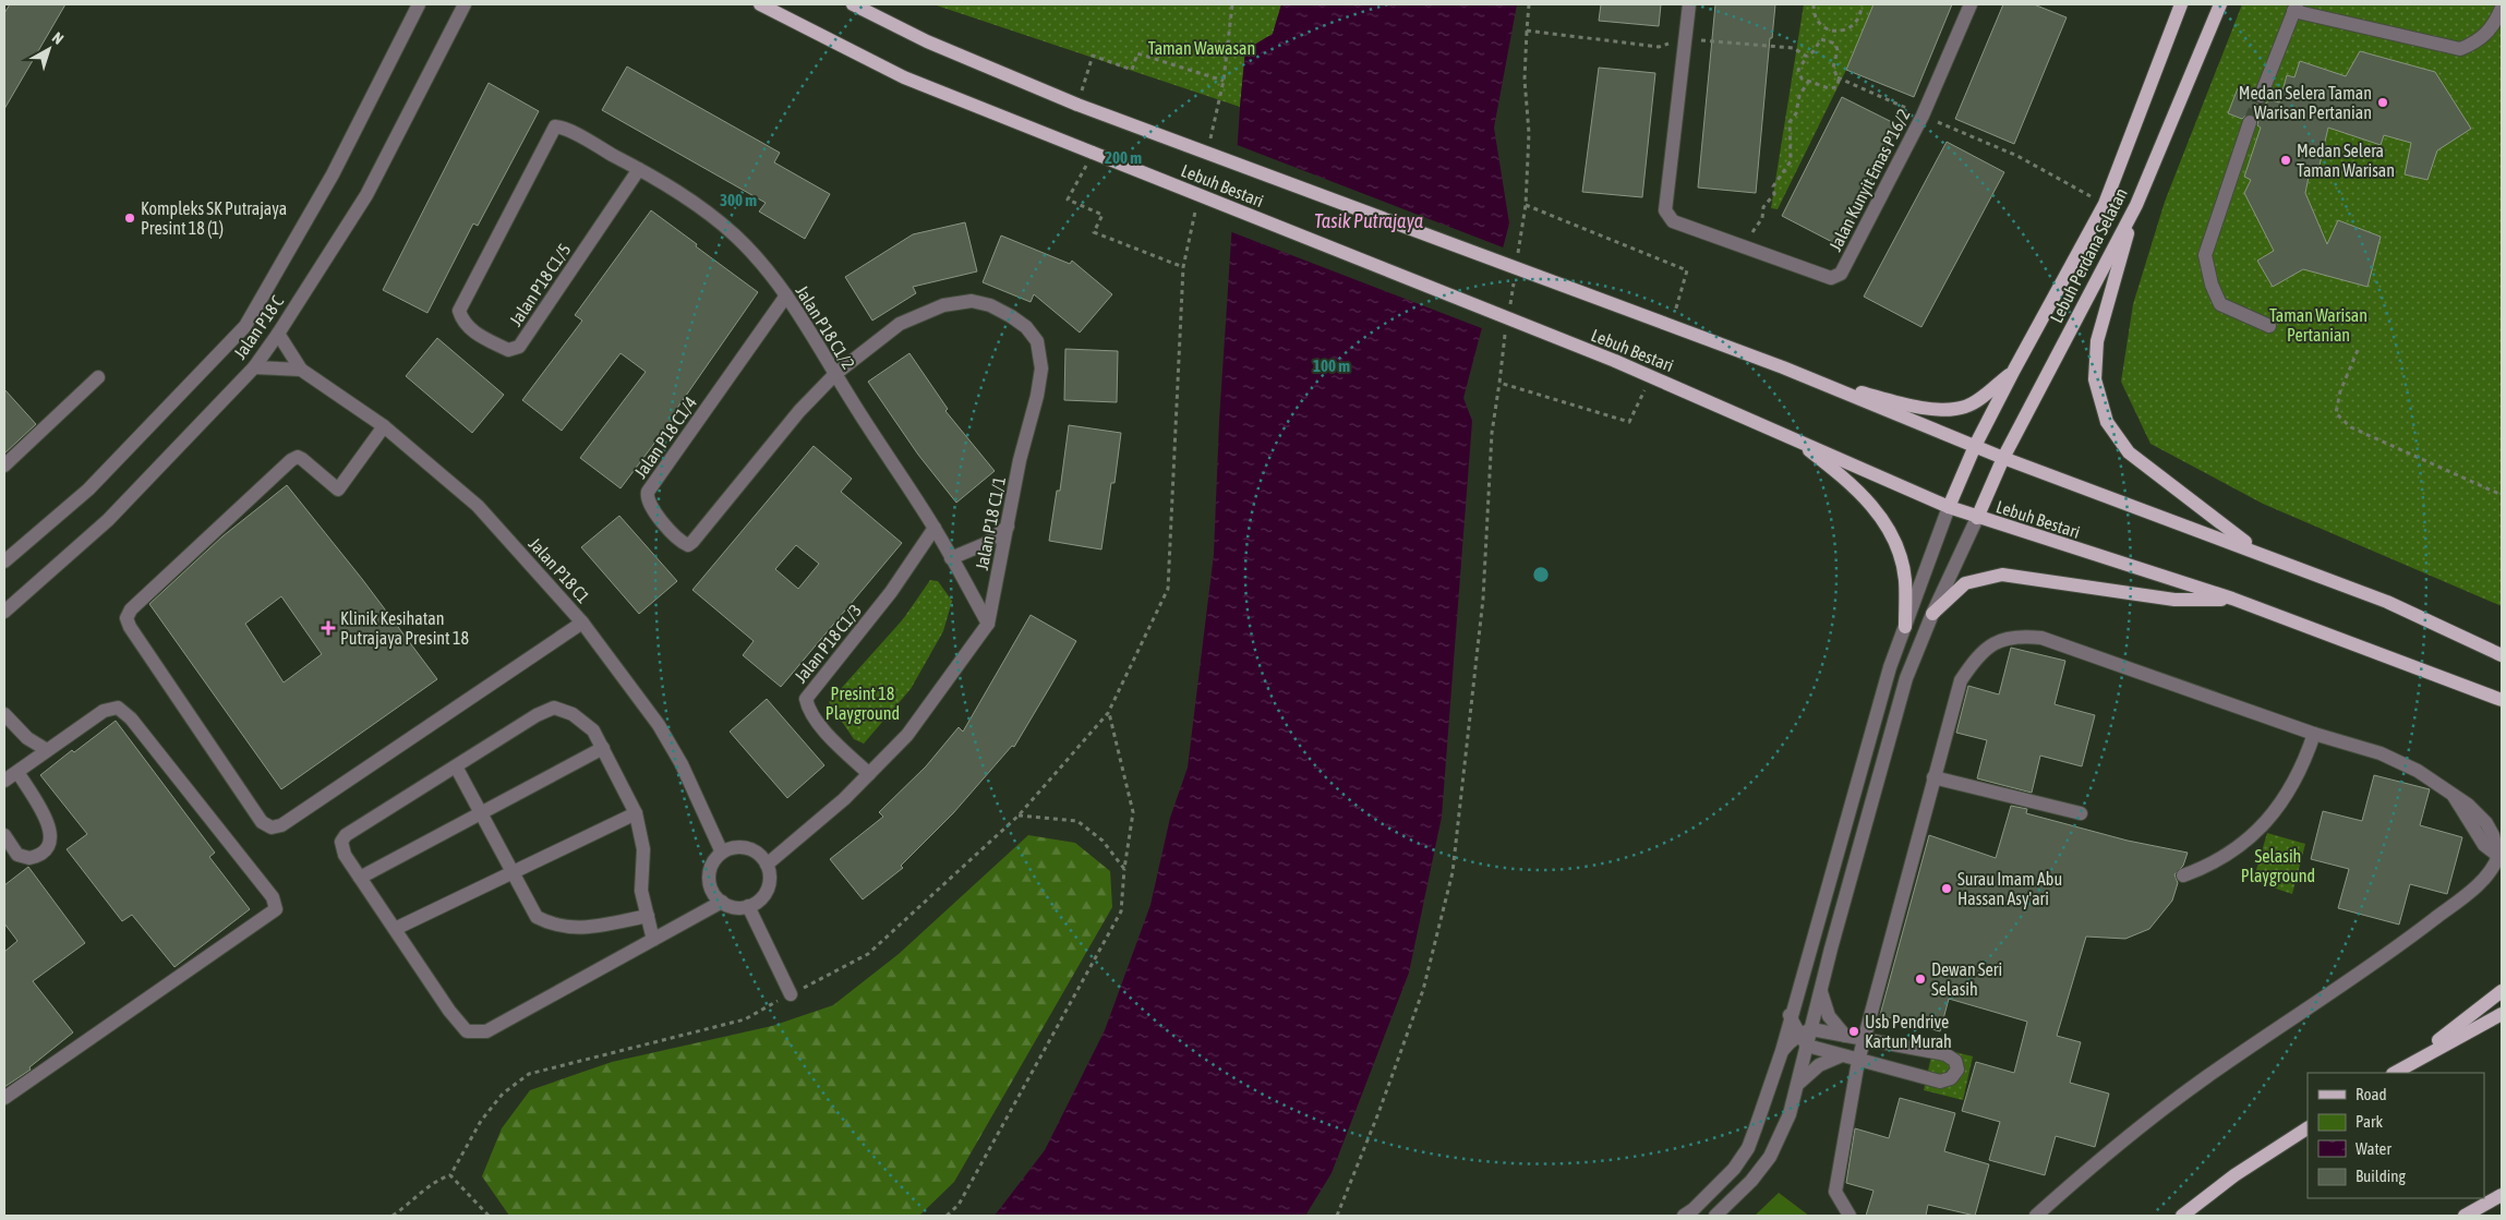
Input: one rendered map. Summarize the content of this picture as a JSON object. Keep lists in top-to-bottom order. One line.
{"streets":{"main road":["Lebuh Bestari","Lebuh Perdana Selatan"],"street":["Jalan Kunyit Emas P16/2","Jalan P18 C1/5","Jalan P18 C","Jalan P18 C1/2","Jalan P18 C1/4","Jalan P18 C1/1","Jalan P18 C1","Jalan P18 C1/3"]},"crossings":[["Lebuh Bestari","Lebuh Perdana Selatan"],["Jalan P18 C1/5","Jalan P18 C1/2"],["Jalan P18 C","Jalan P18 C1"],["Jalan P18 C1/2","Jalan P18 C1/4"],["Jalan P18 C1/2","Jalan P18 C1/1"],["Jalan P18 C1/2","Jalan P18 C1/3"],["Jalan P18 C1/4","Jalan P18 C1/1"],["Jalan P18 C1/1","Jalan P18 C1"],["Jalan P18 C1/1","Jalan P18 C1/3"]],"water":["Tasik Putrajaya"],"parks":["Taman Wawasan","Taman Warisan Pertanian","Presint 18 Playground","Selasih Playground"],"places":{"other":["Medan Selera Taman Warisan Pertanian","Medan Selera Taman Warisan","Kompleks SK Putrajaya Presint 18 (1)","Surau Imam Abu Hassan Asy'ari","Dewan Seri Selasih","Usb Pendrive Kartun Murah"],"health":["Klinik Kesihatan Putrajaya Presint 18"]},"legend":["Road","Park","Water","Building"],"north":"top right","rings":["200 m","300 m","100 m"]}
